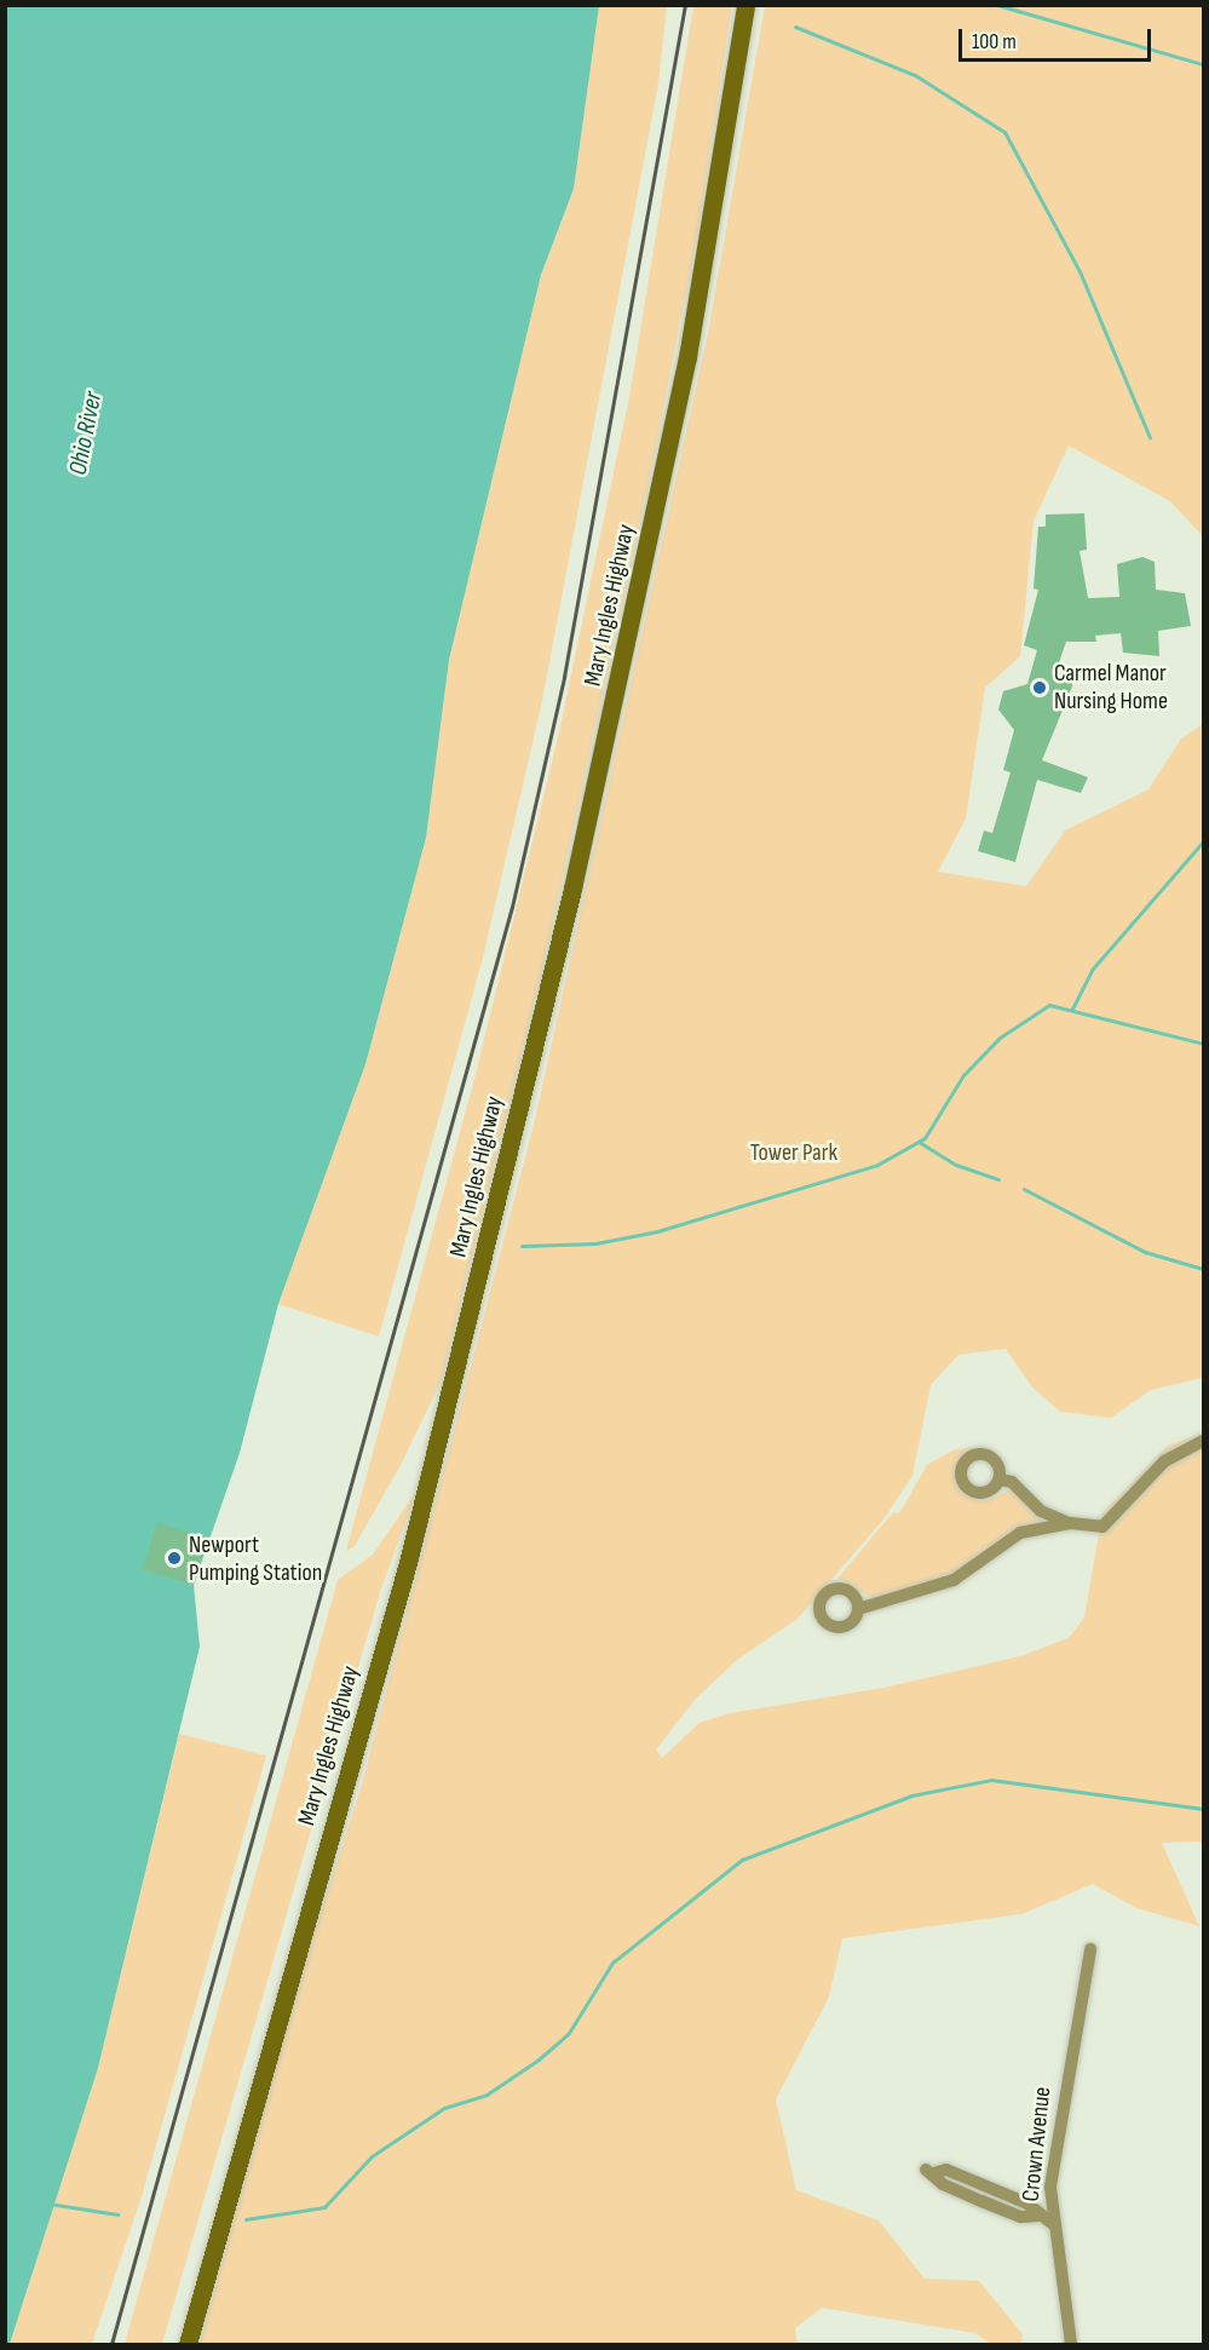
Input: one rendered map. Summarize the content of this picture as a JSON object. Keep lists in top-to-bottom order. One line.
{"streets":{"street":["Mary Ingles Highway","Crown Avenue"]},"water":["Ohio River"],"parks":["Tower Park"],"places":["Carmel Manor Nursing Home","Newport Pumping Station"],"scale_bar":"100 m"}
